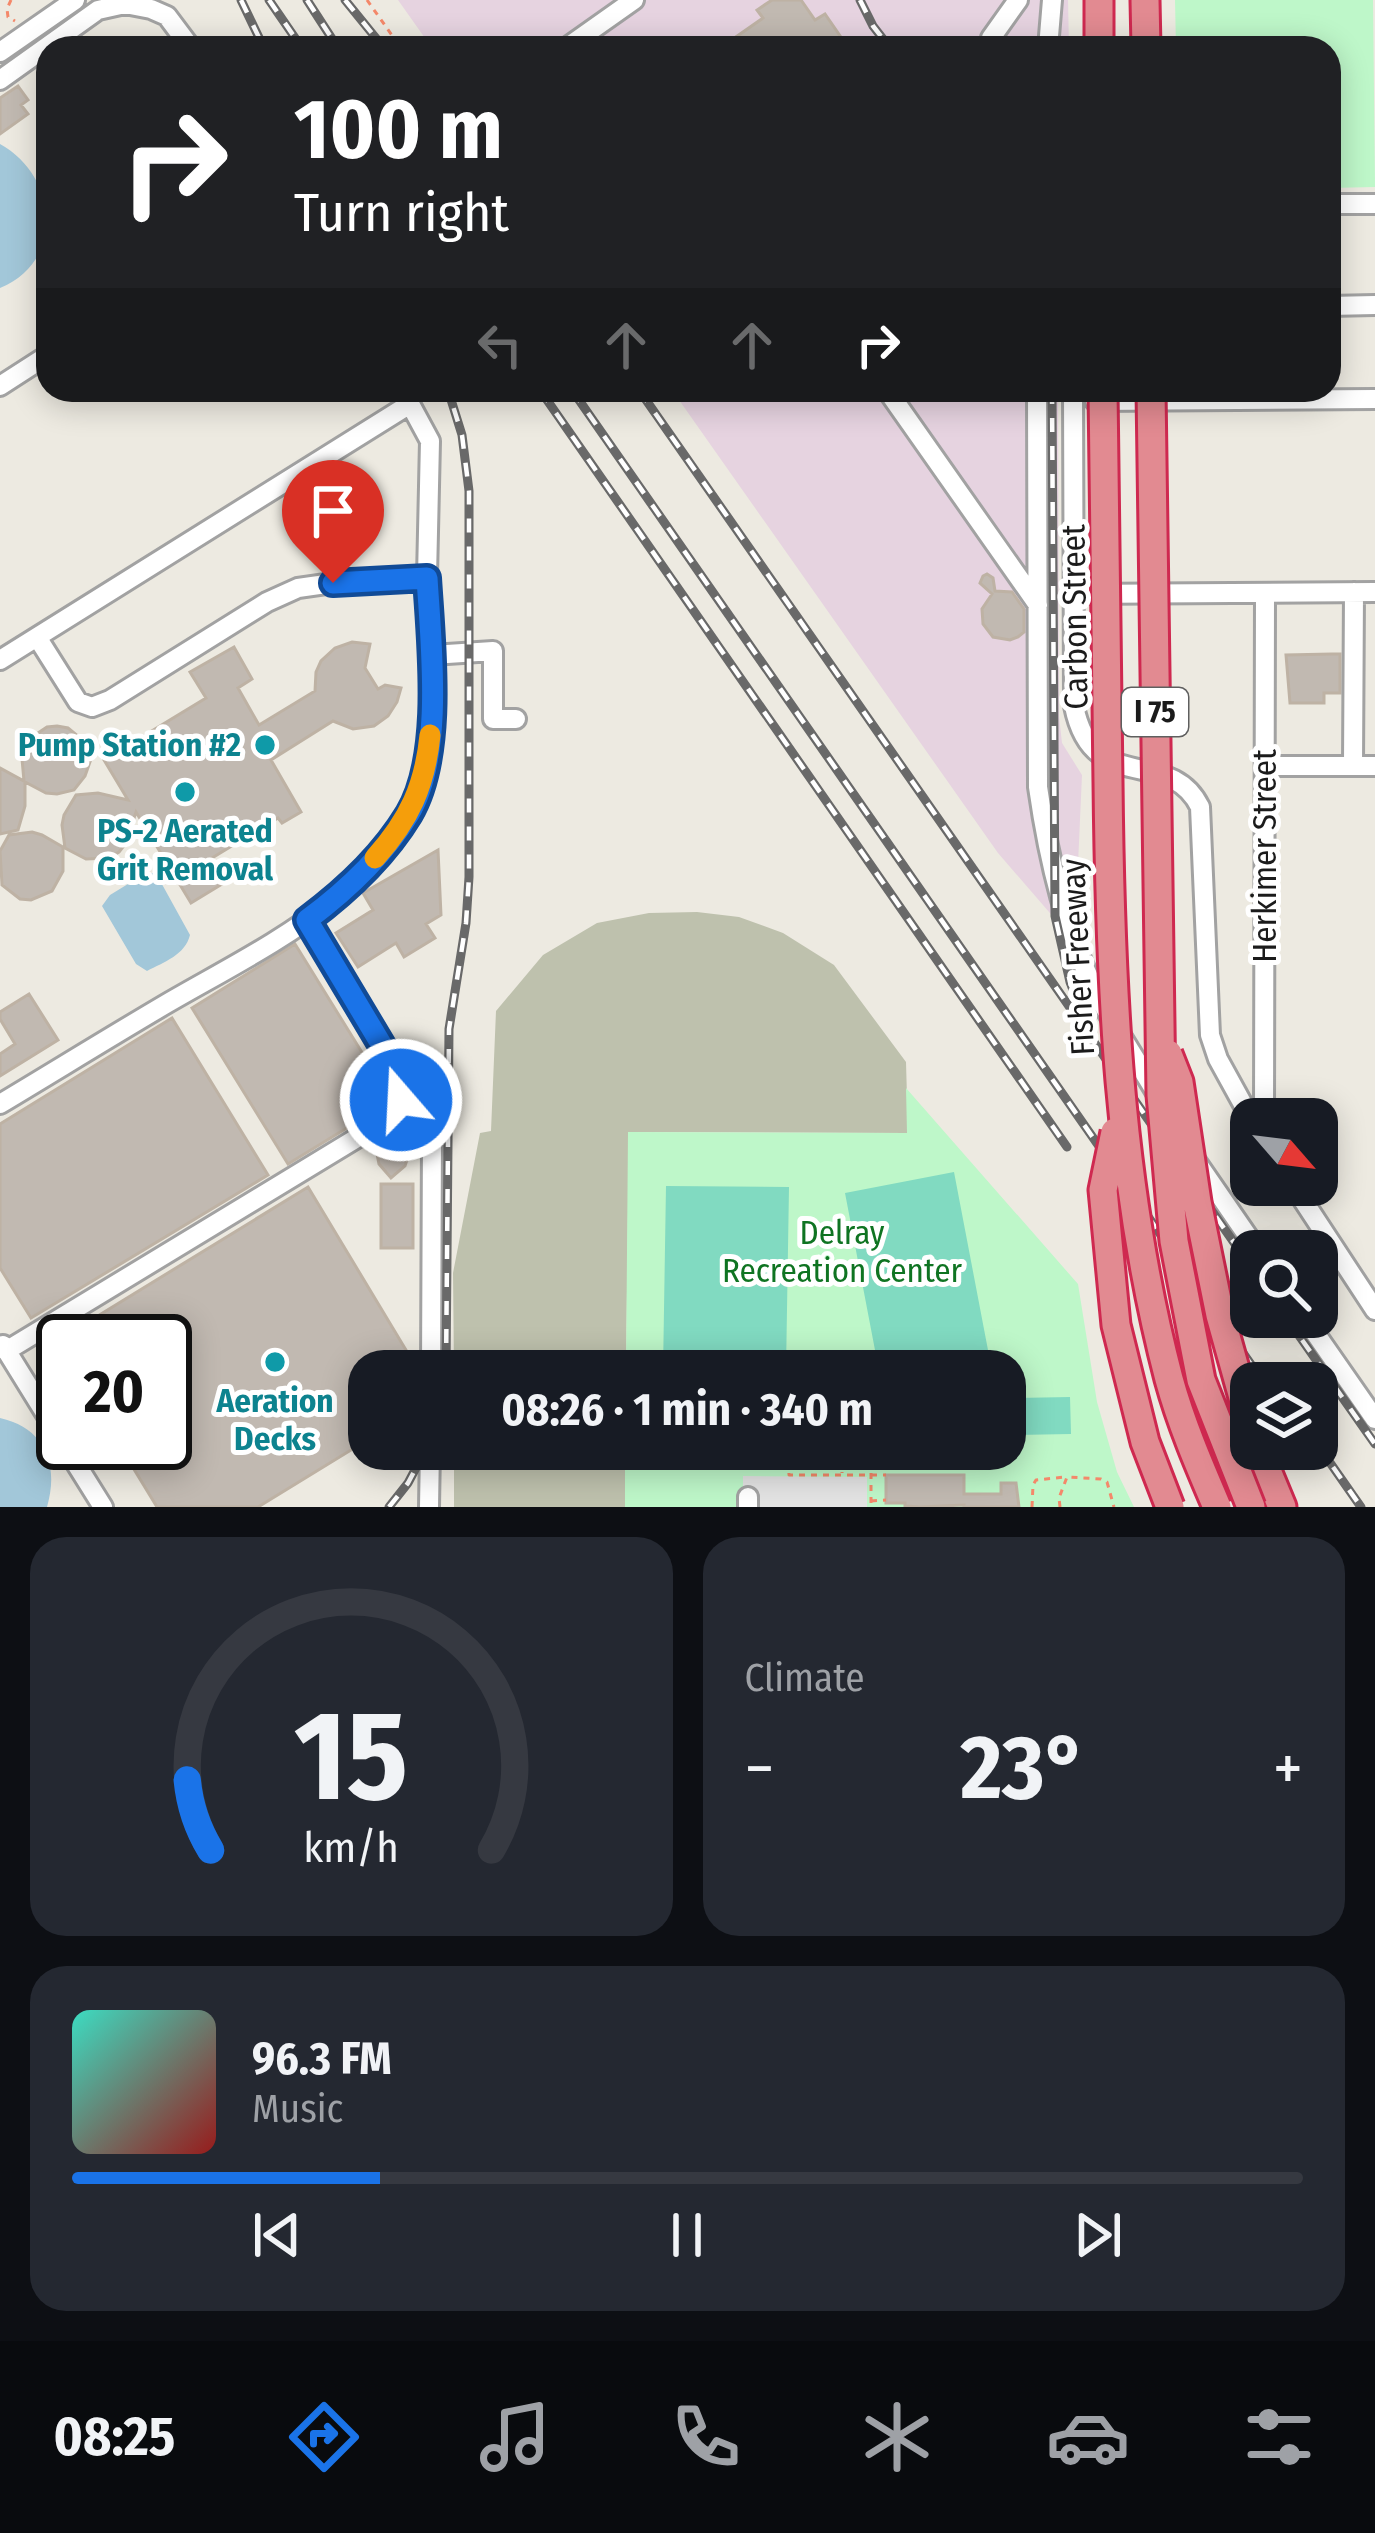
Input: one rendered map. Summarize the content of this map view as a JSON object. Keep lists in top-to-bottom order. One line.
{"streets":{"highway":["I 75","Fisher Freeway"],"street":["Carbon Street","Herkimer Street"]},"parks":["Delray Recreation Center"],"places":["Pump Station #2","PS-2 Aerated Grit Removal","Aeration Decks"],"north":"bottom right","page":{"turn":["100 m","Turn right"],"limit":"20","trip":"08:26 · 1 min · 340 m","tile":"Climate","heat":["−","23°","+"],"song":["96.3 FM","Music"],"tabs":"08:25","gauge":["15","km/h"]}}
